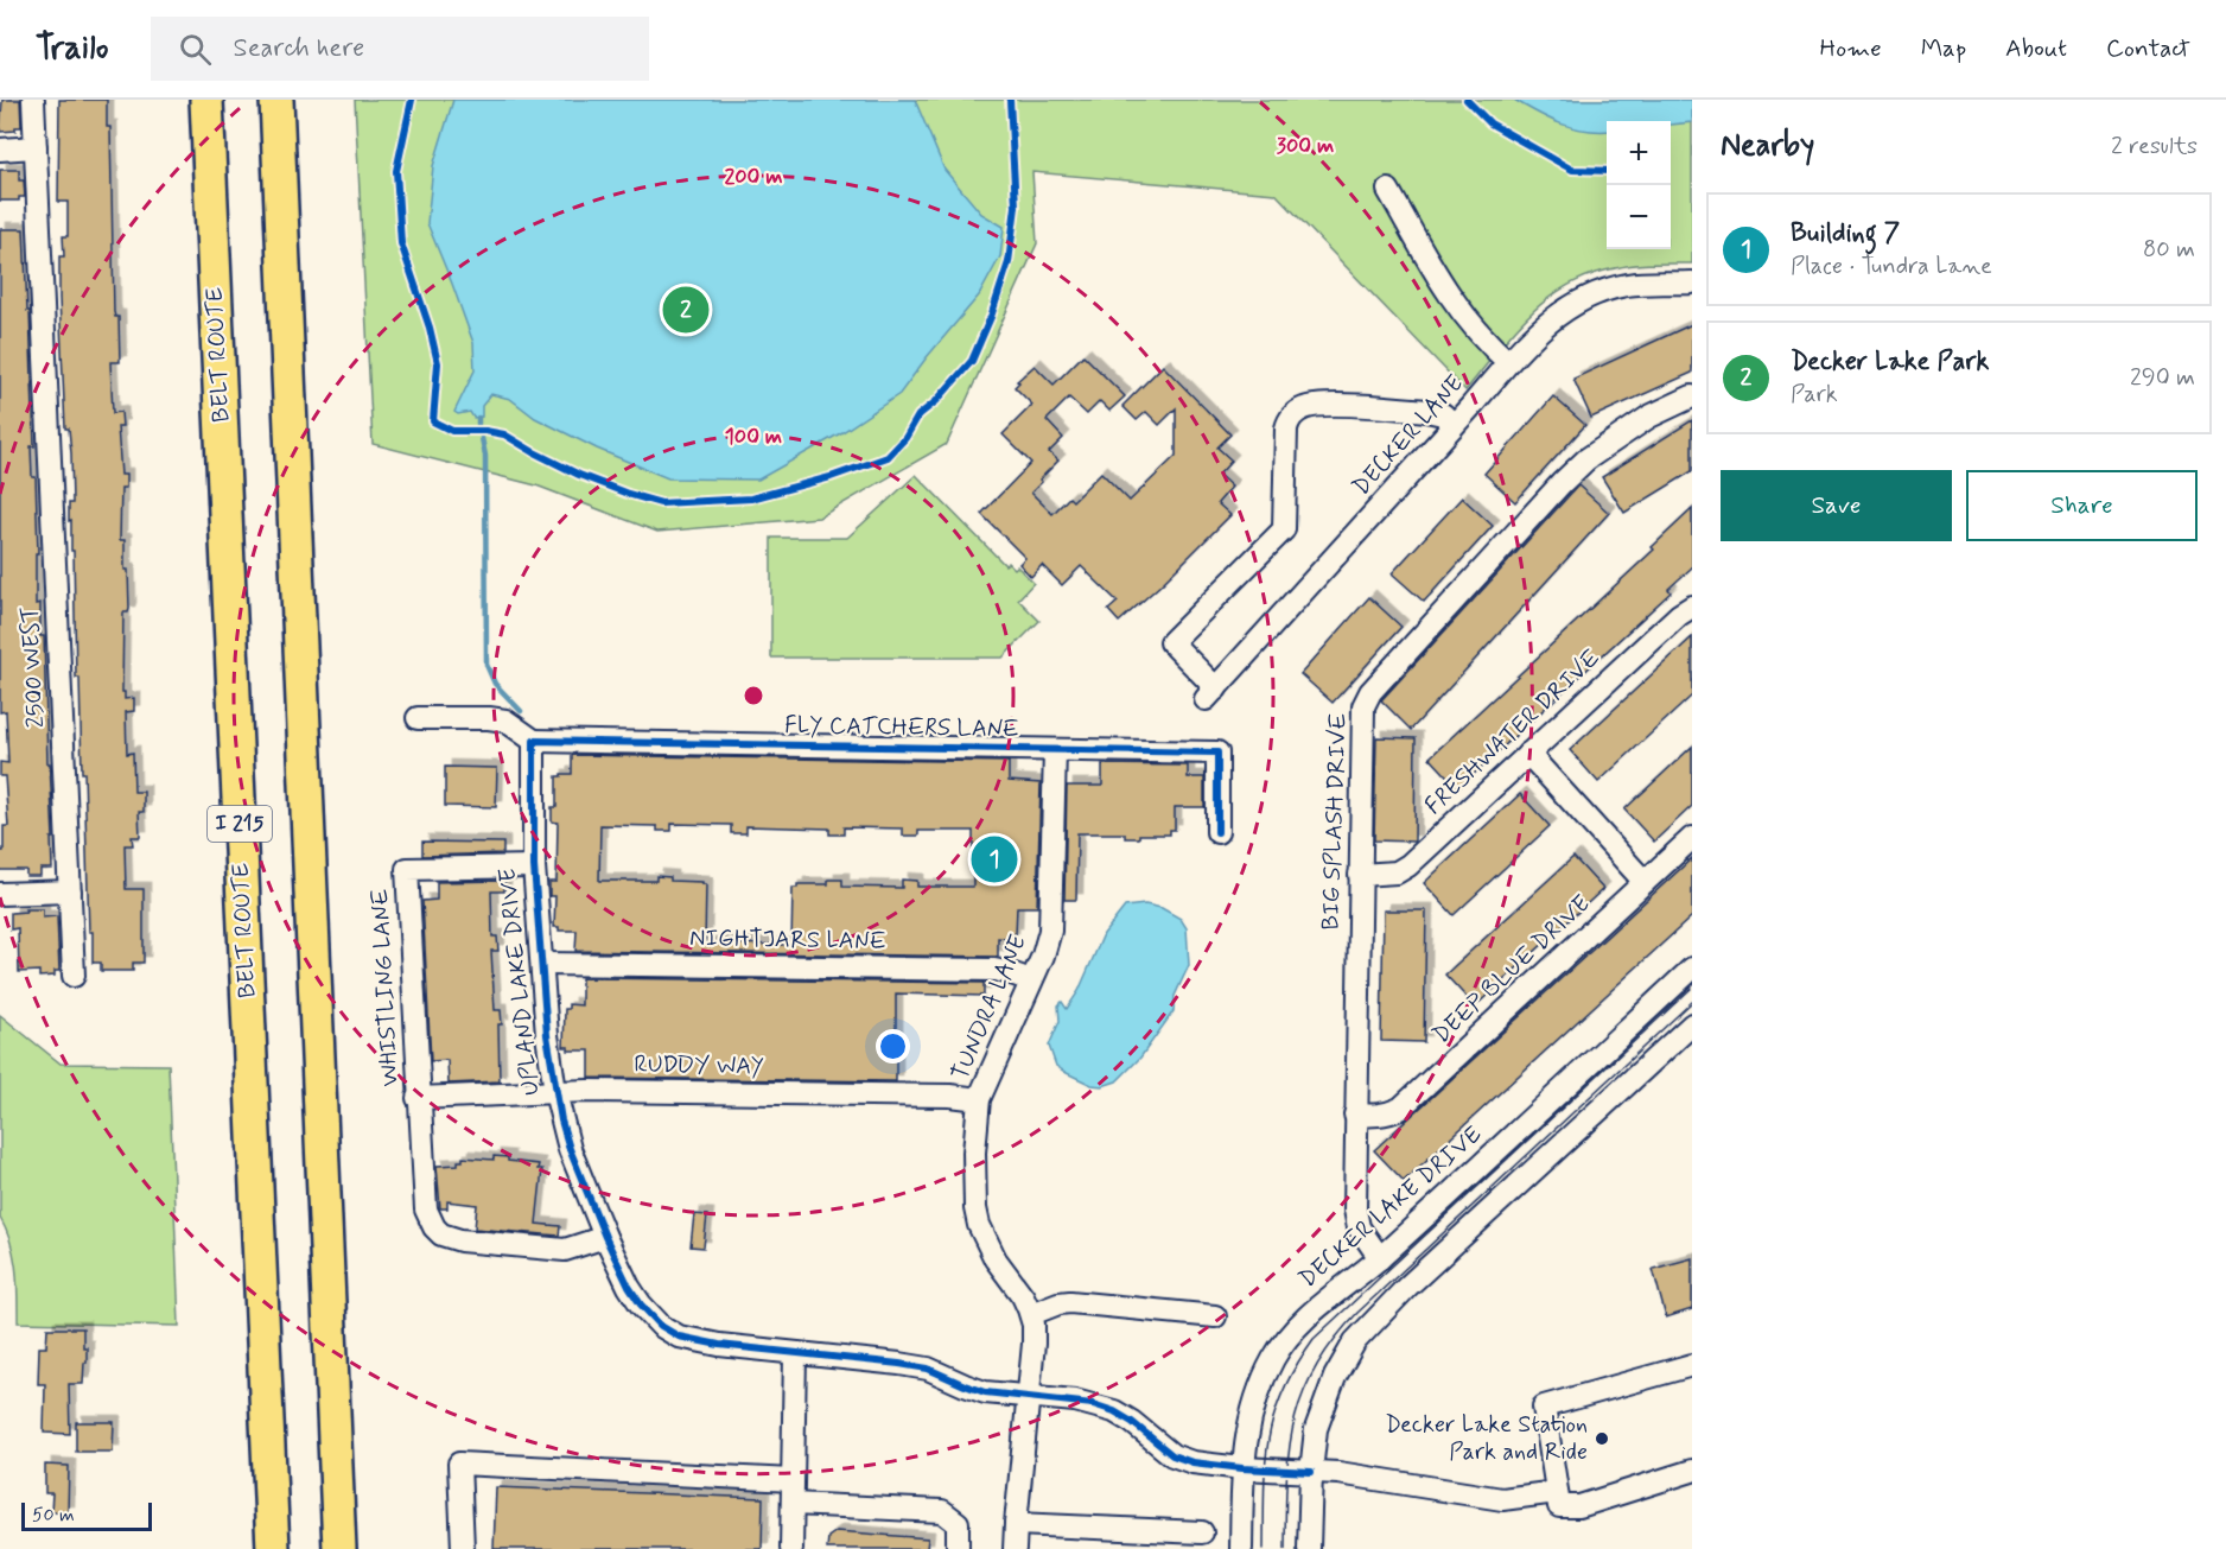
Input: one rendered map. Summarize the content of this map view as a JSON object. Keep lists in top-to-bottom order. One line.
{"streets":{"highway":["BELT ROUTE","I 215"],"street":["DECKER LANE","2500 WEST","FLY CATCHERS LANE","FRESHWATER DRIVE","BIG SPLASH DRIVE","NIGHTJARS LANE","DEEP BLUE DRIVE","UPLAND LAKE DRIVE","WHISTLING LANE","TUNDRA LANE","RUDDY WAY","DECKER LAKE DRIVE"]},"crossings":[["FLY CATCHERS LANE","UPLAND LAKE DRIVE"],["FLY CATCHERS LANE","TUNDRA LANE"],["FRESHWATER DRIVE","BIG SPLASH DRIVE"],["BIG SPLASH DRIVE","DEEP BLUE DRIVE"],["BIG SPLASH DRIVE","DECKER LAKE DRIVE"],["NIGHTJARS LANE","UPLAND LAKE DRIVE"],["NIGHTJARS LANE","TUNDRA LANE"],["UPLAND LAKE DRIVE","WHISTLING LANE"],["UPLAND LAKE DRIVE","TUNDRA LANE"],["UPLAND LAKE DRIVE","RUDDY WAY"],["UPLAND LAKE DRIVE","DECKER LAKE DRIVE"],["WHISTLING LANE","RUDDY WAY"],["TUNDRA LANE","RUDDY WAY"]],"places":["Decker Lake Station Park and Ride"],"scale_bar":"50 m","page":{"header":"Trailo","search":"Search here","nav":["Home","Map","About","Contact"],"heading":["Nearby","2 results"],"map_buttons":["+","−"],"list":[{"mark":"1","name":"Building 7","note":"Place · Tundra Lane","value":"80 m"},{"mark":"2","name":"Decker Lake Park","note":"Park","value":"290 m"}],"pins":["2","1"],"buttons":["Save","Share"],"scale":"50 m"},"rings":["300 m","200 m","100 m"]}
